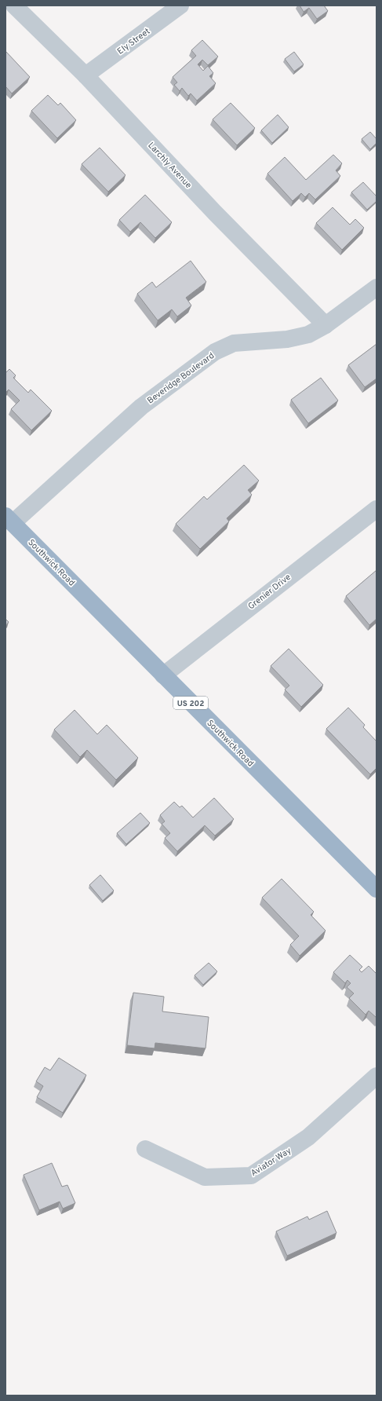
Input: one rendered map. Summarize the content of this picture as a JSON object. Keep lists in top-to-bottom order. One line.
{"streets":{"highway":["Southwick Road","US 202"],"street":["Ely Street","Larchly Avenue","Beveridge Boulevard","Grenier Drive","Aviator Way"]},"crossings":[["Ely Street","Larchly Avenue"],["Larchly Avenue","Beveridge Boulevard"],["Beveridge Boulevard","Southwick Road"],["Southwick Road","Grenier Drive"]]}
